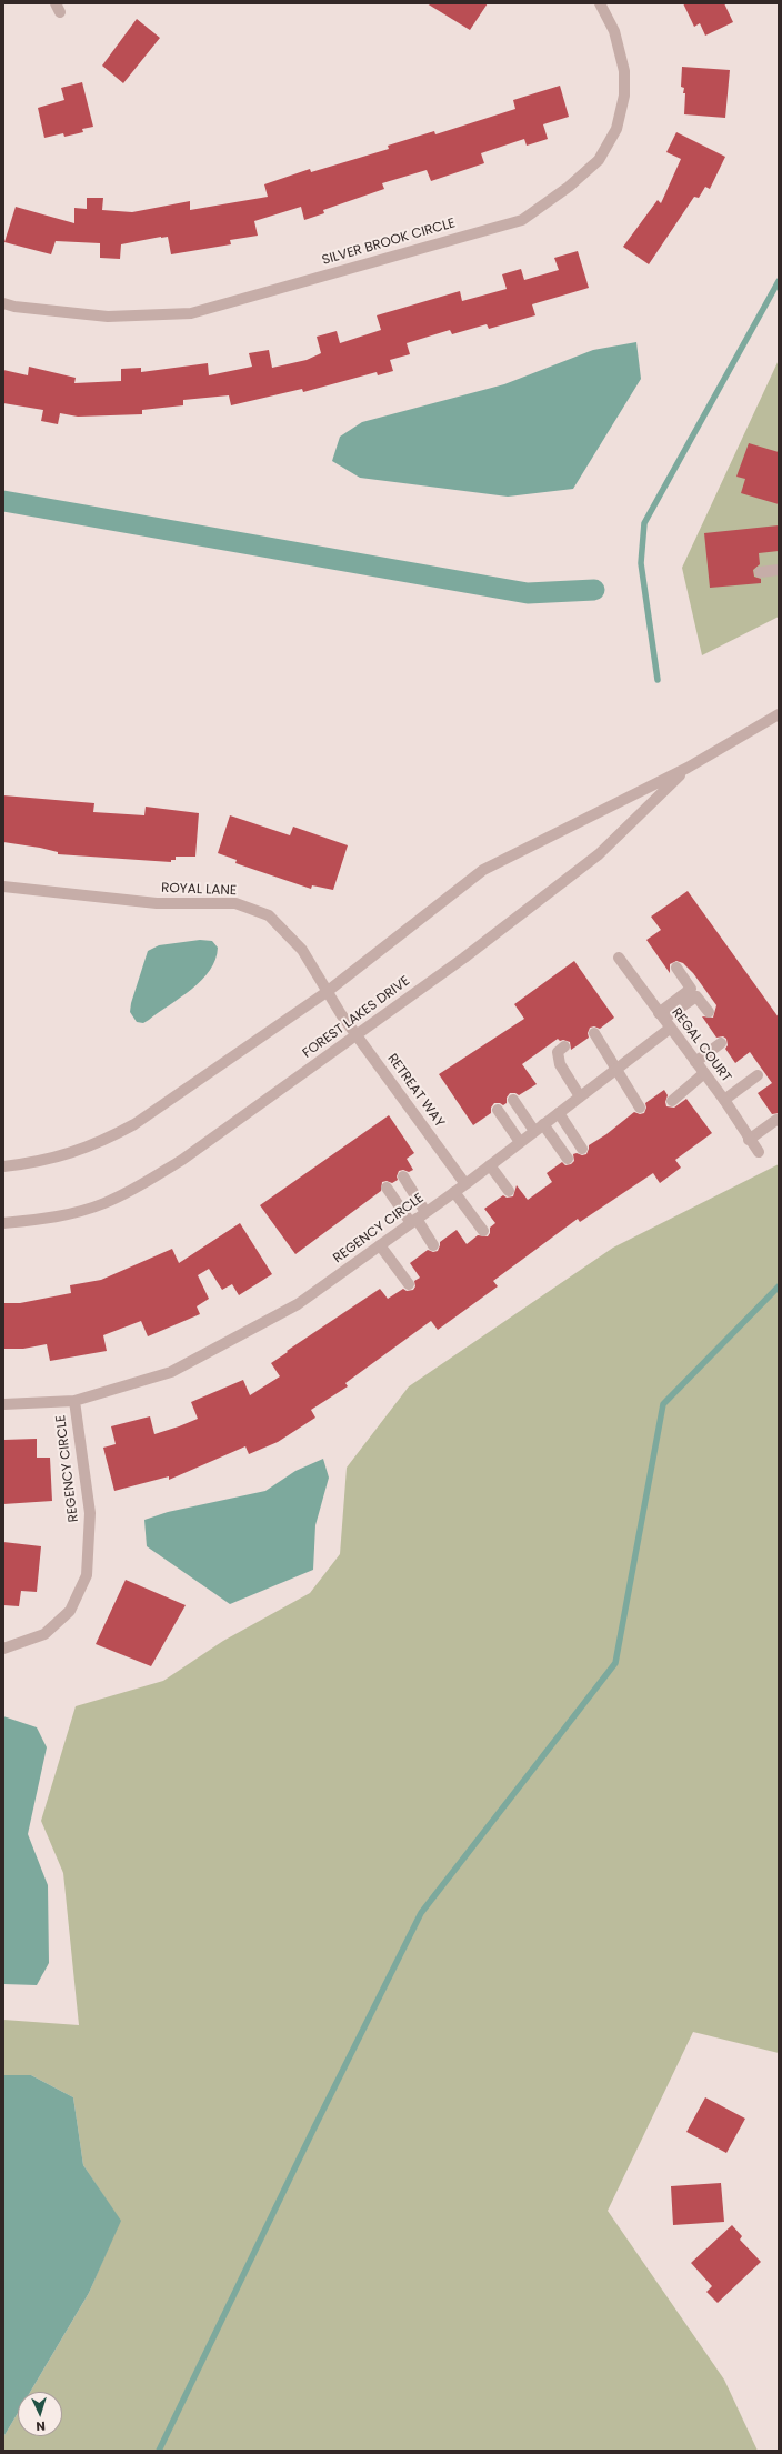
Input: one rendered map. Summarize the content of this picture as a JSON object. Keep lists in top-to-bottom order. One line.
{"streets":{"street":["SILVER BROOK CIRCLE","ROYAL LANE","FOREST LAKES DRIVE","REGAL COURT","RETREAT WAY","REGENCY CIRCLE"]},"crossings":[["ROYAL LANE","FOREST LAKES DRIVE"],["ROYAL LANE","RETREAT WAY"],["FOREST LAKES DRIVE","RETREAT WAY"],["REGAL COURT","REGENCY CIRCLE"],["RETREAT WAY","REGENCY CIRCLE"]],"north":"bottom"}
